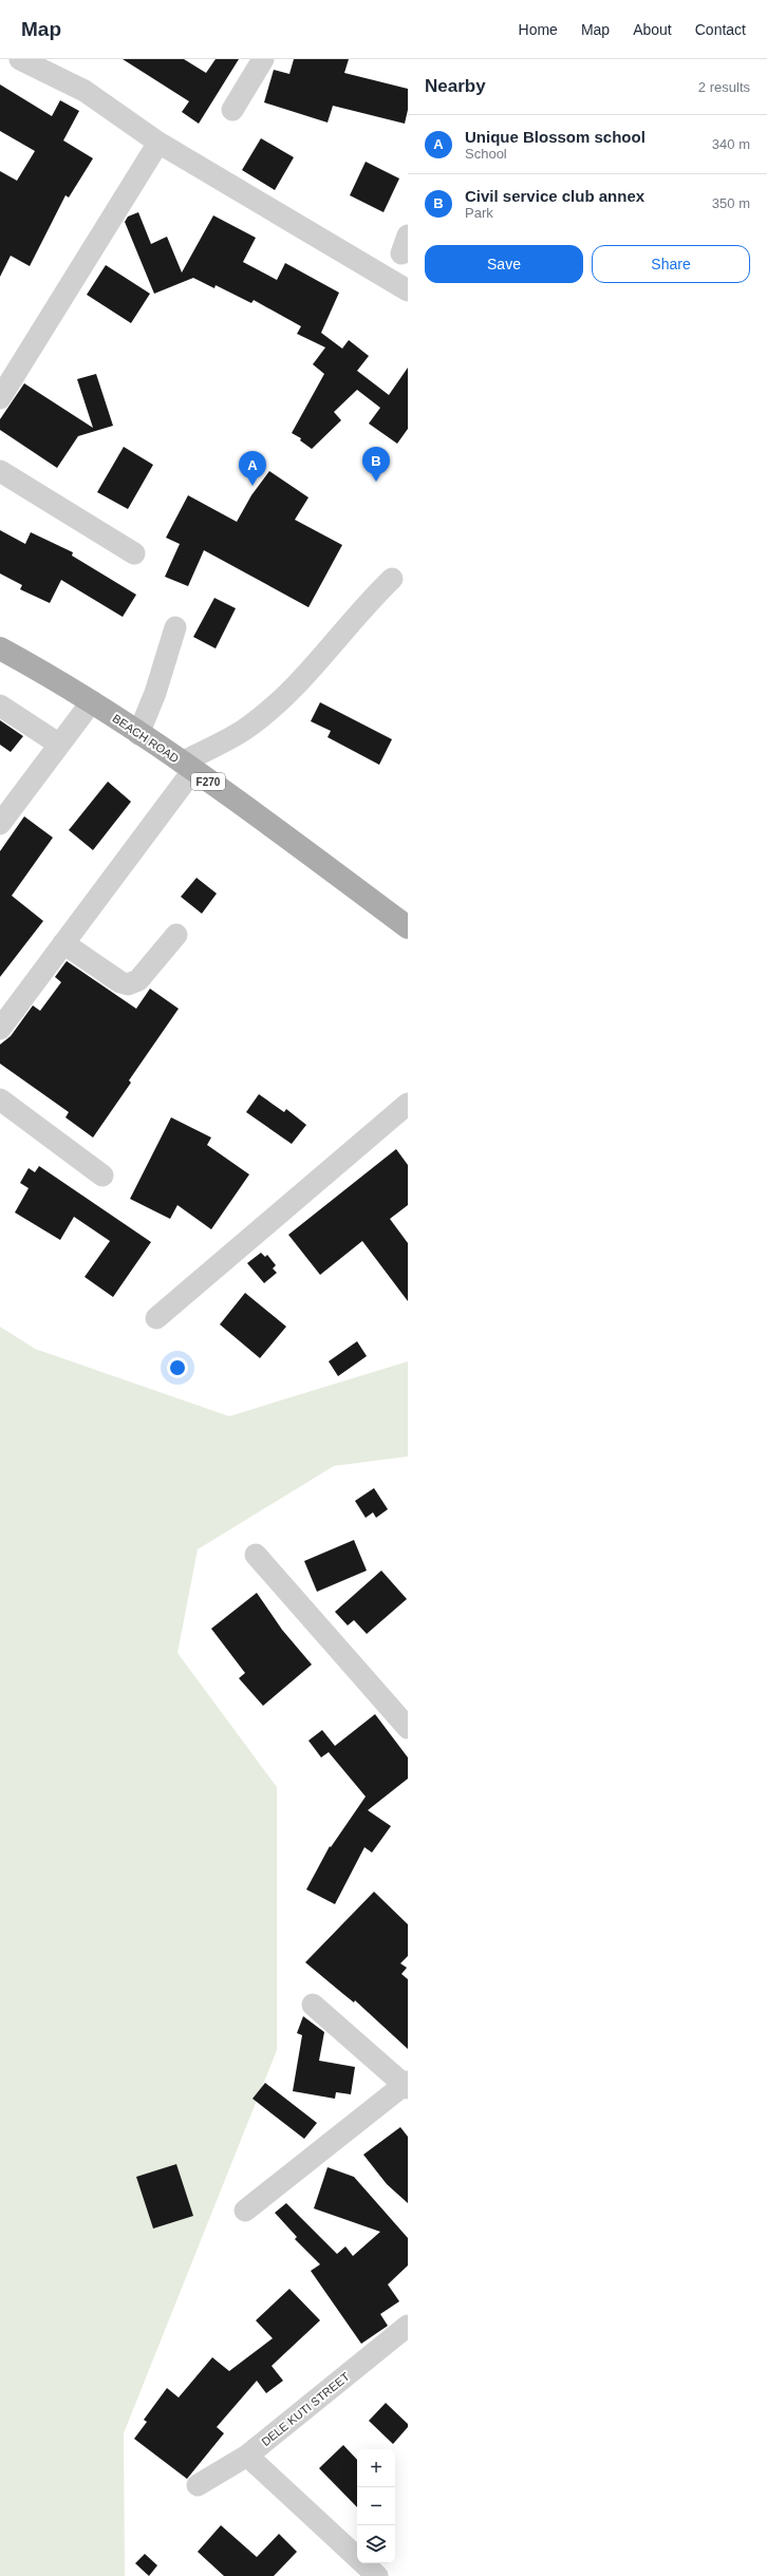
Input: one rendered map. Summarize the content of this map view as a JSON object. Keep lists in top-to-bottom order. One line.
{"streets":{"main road":["BEACH ROAD","F270"],"street":["DELE KUTI STREET"]},"page":{"header":"Map","nav":["Home","Map","About","Contact"],"heading":["Nearby","2 results"],"list":[{"mark":"A","name":"Unique Blossom school","note":"School","value":"340 m"},{"mark":"B","name":"Civil service club annex","note":"Park","value":"350 m"}],"buttons":["Save","Share"],"pins":["B","A"],"map_buttons":["+","−"]}}
